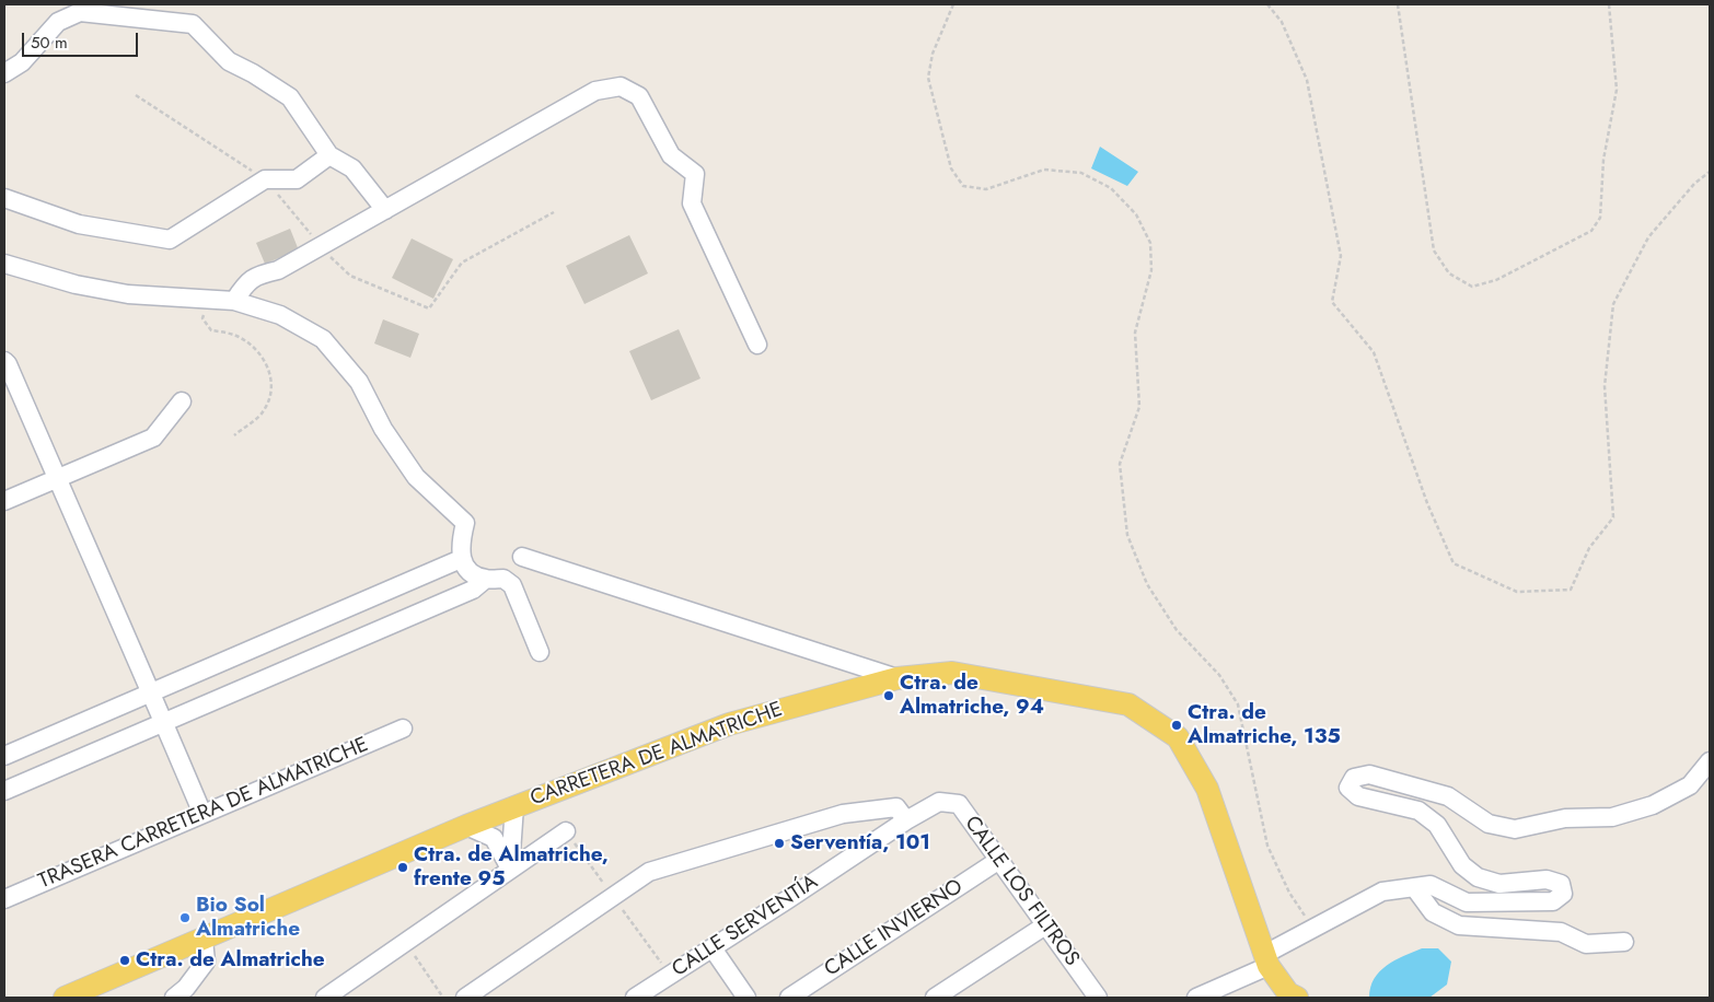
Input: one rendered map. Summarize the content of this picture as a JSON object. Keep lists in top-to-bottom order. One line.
{"streets":{"main road":["CARRETERA DE ALMATRICHE"],"street":["TRASERA CARRETERA DE ALMATRICHE","CALLE LOS FILTROS","CALLE SERVENTÍA","CALLE INVIERNO"]},"crossings":[["CALLE LOS FILTROS","CALLE SERVENTÍA"],["CALLE LOS FILTROS","CALLE INVIERNO"]],"places":["Ctra. de Almatriche, 94","Ctra. de Almatriche, 135","Serventía, 101","Ctra. de Almatriche, frente 95","Bio Sol Almatriche","Ctra. de Almatriche"],"scale_bar":"50 m"}
